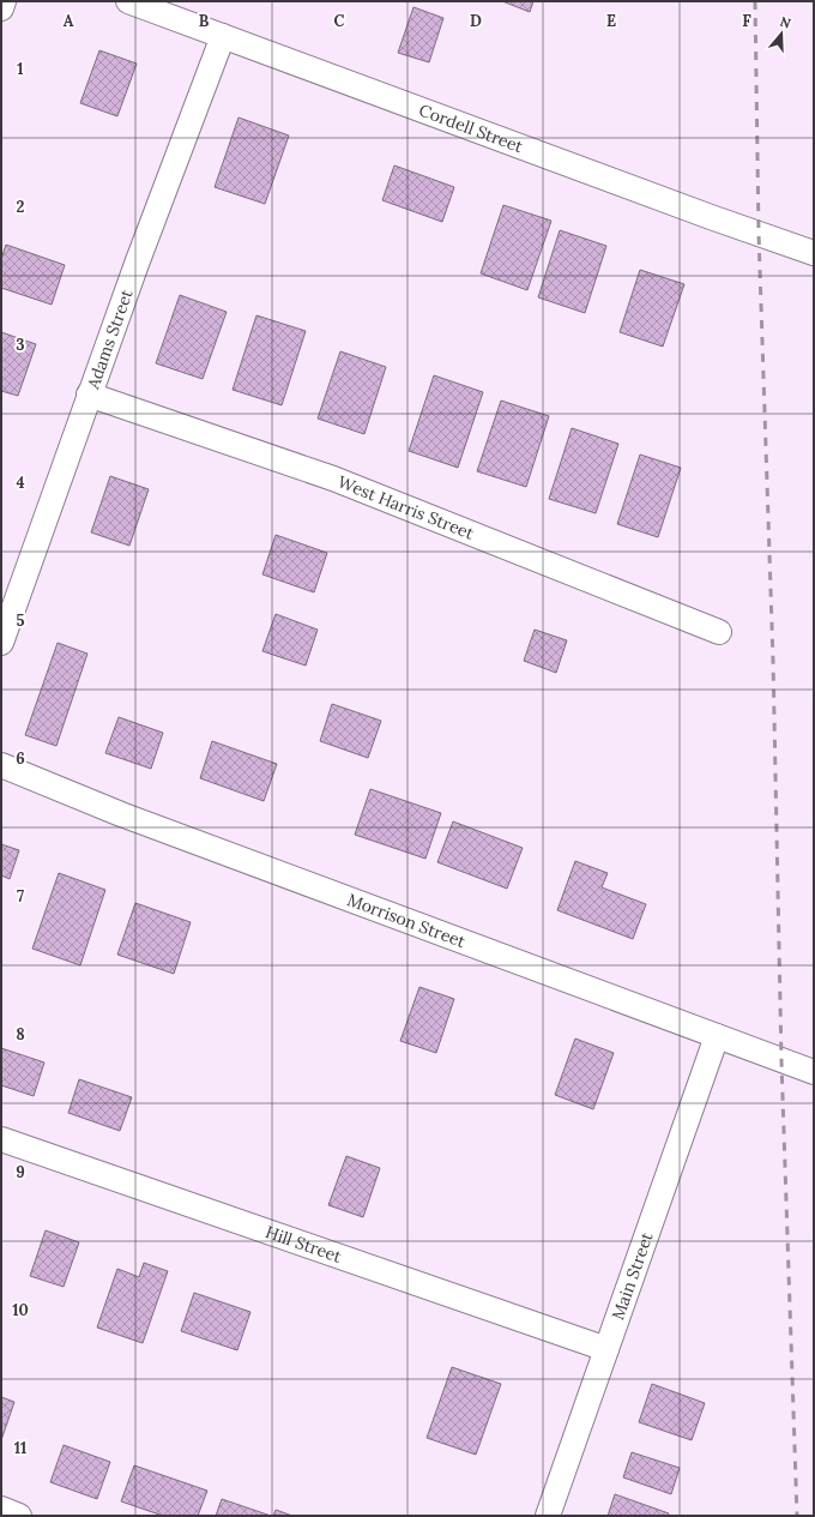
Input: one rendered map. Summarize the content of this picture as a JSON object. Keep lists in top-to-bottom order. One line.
{"streets":{"street":["Cordell Street","Adams Street","West Harris Street","Morrison Street","Hill Street","Main Street"]},"crossings":[["Cordell Street","Adams Street"],["Adams Street","West Harris Street"],["Morrison Street","Main Street"],["Hill Street","Main Street"]],"north":"top","grid":{"columns":["A","B","C","D","E","F"],"rows":["1","2","3","4","5","6","7","8","9","10","11"]}}
